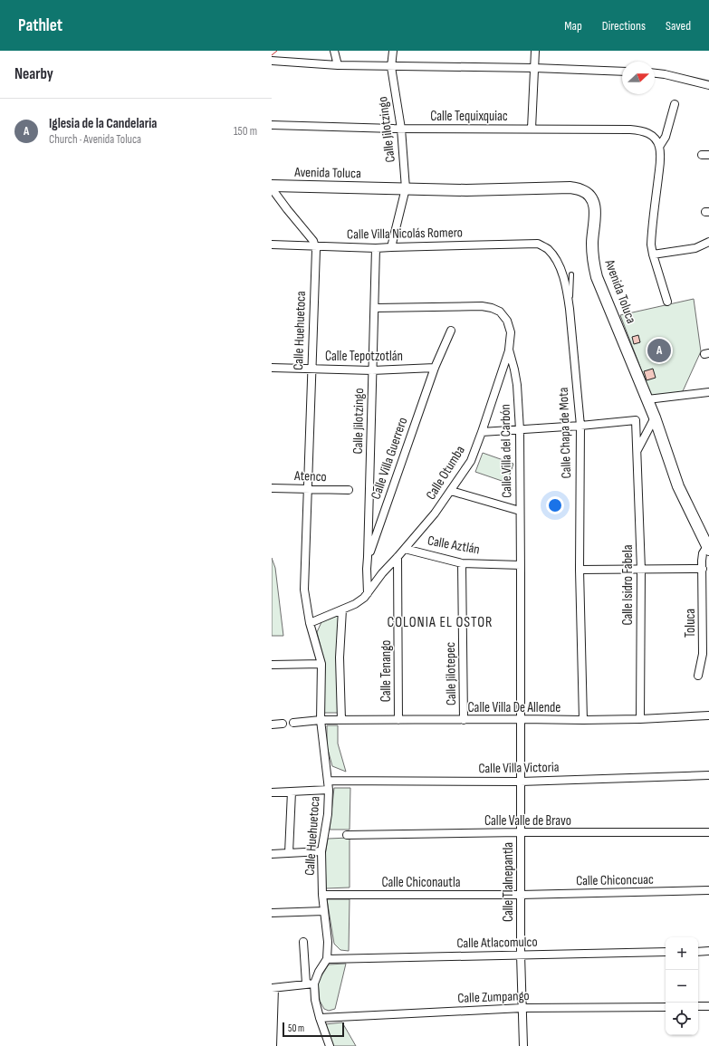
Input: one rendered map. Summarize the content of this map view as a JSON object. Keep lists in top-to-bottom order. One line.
{"streets":{"street":["Calle Tequixquiac","Calle Jilotzingo","Avenida Toluca","Calle Villa Nicolás Romero","Calle Huehuetoca","Calle Tepotzotlán","Calle Chapa de Mota","Calle Villa del Carbón","Calle Villa Guerrero","Calle Otumba","Atenco","Calle Aztlán","Calle Isidro Fabela","Toluca","Calle Tenango","Calle Jilotepec","Calle Villa De Allende","Calle Villa Victoria","Calle Valle de Bravo","Calle Chiconcuac","Calle Chiconautla","Calle Tlalnepantla","Calle Atlacomulco","Calle Zumpango"]},"crossings":[["Calle Tequixquiac","Calle Jilotzingo"],["Calle Jilotzingo","Avenida Toluca"],["Calle Jilotzingo","Calle Villa Nicolás Romero"],["Calle Jilotzingo","Calle Tepotzotlán"],["Calle Jilotzingo","Calle Villa del Carbón"],["Calle Jilotzingo","Calle Villa Guerrero"],["Calle Jilotzingo","Calle Otumba"],["Avenida Toluca","Toluca"],["Calle Villa Nicolás Romero","Calle Huehuetoca"],["Calle Villa Nicolás Romero","Calle Chapa de Mota"],["Calle Huehuetoca","Calle Tepotzotlán"],["Calle Huehuetoca","Calle Otumba"],["Calle Huehuetoca","Atenco"],["Calle Huehuetoca","Calle Villa De Allende"],["Calle Huehuetoca","Calle Villa Victoria"],["Calle Huehuetoca","Calle Chiconautla"],["Calle Huehuetoca","Calle Atlacomulco"],["Calle Huehuetoca","Calle Zumpango"],["Calle Tepotzotlán","Calle Villa Guerrero"],["Calle Chapa de Mota","Calle Isidro Fabela"],["Calle Chapa de Mota","Calle Villa De Allende"],["Calle Villa del Carbón","Calle Otumba"],["Calle Villa del Carbón","Calle Aztlán"],["Calle Villa del Carbón","Calle Villa De Allende"],["Calle Villa del Carbón","Calle Tlalnepantla"],["Calle Otumba","Calle Aztlán"],["Calle Otumba","Calle Tenango"],["Calle Aztlán","Calle Jilotepec"],["Calle Isidro Fabela","Calle Villa De Allende"],["Calle Tenango","Calle Villa De Allende"],["Calle Jilotepec","Calle Villa De Allende"],["Calle Villa De Allende","Calle Tlalnepantla"],["Calle Villa Victoria","Calle Tlalnepantla"],["Calle Valle de Bravo","Calle Tlalnepantla"],["Calle Chiconcuac","Calle Chiconautla"],["Calle Chiconcuac","Calle Tlalnepantla"],["Calle Chiconautla","Calle Tlalnepantla"],["Calle Tlalnepantla","Calle Atlacomulco"],["Calle Tlalnepantla","Calle Zumpango"]],"districts":["COLONIA EL OSTOR"],"scale_bar":"50 m","north":"right","page":{"header":"Pathlet","nav":["Map","Directions","Saved"],"heading":"Nearby","list":[{"mark":"A","name":"Iglesia de la Candelaria","note":"Church · Avenida Toluca","value":"150 m"}],"pins":"A","map_buttons":["+","−"],"scale":"50 m"}}
